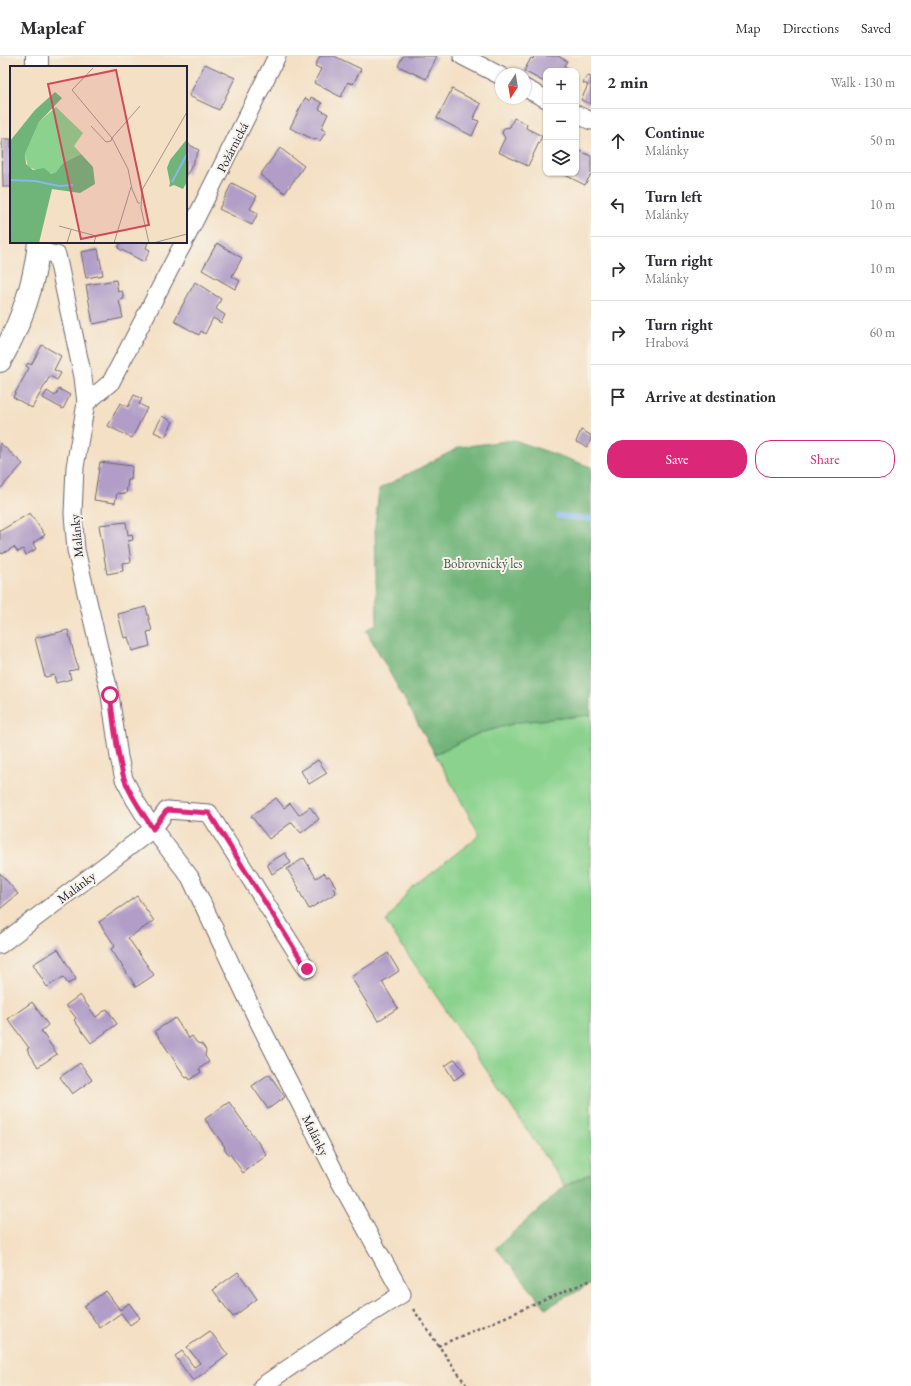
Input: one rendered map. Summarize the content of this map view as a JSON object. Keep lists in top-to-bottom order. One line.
{"streets":{"street":["Požárnická","Malánky"]},"parks":["Bobrovnický les"],"north":"bottom","page":{"header":"Mapleaf","nav":["Map","Directions","Saved"],"heading":["2 min","Walk · 130 m"],"map_buttons":["+","−"],"list":[["Continue","Malánky","50 m"],["Turn left","Malánky","10 m"],["Turn right","Malánky","10 m"],["Turn right","Hrabová","60 m"],"Arrive at destination"],"buttons":["Save","Share"]}}
